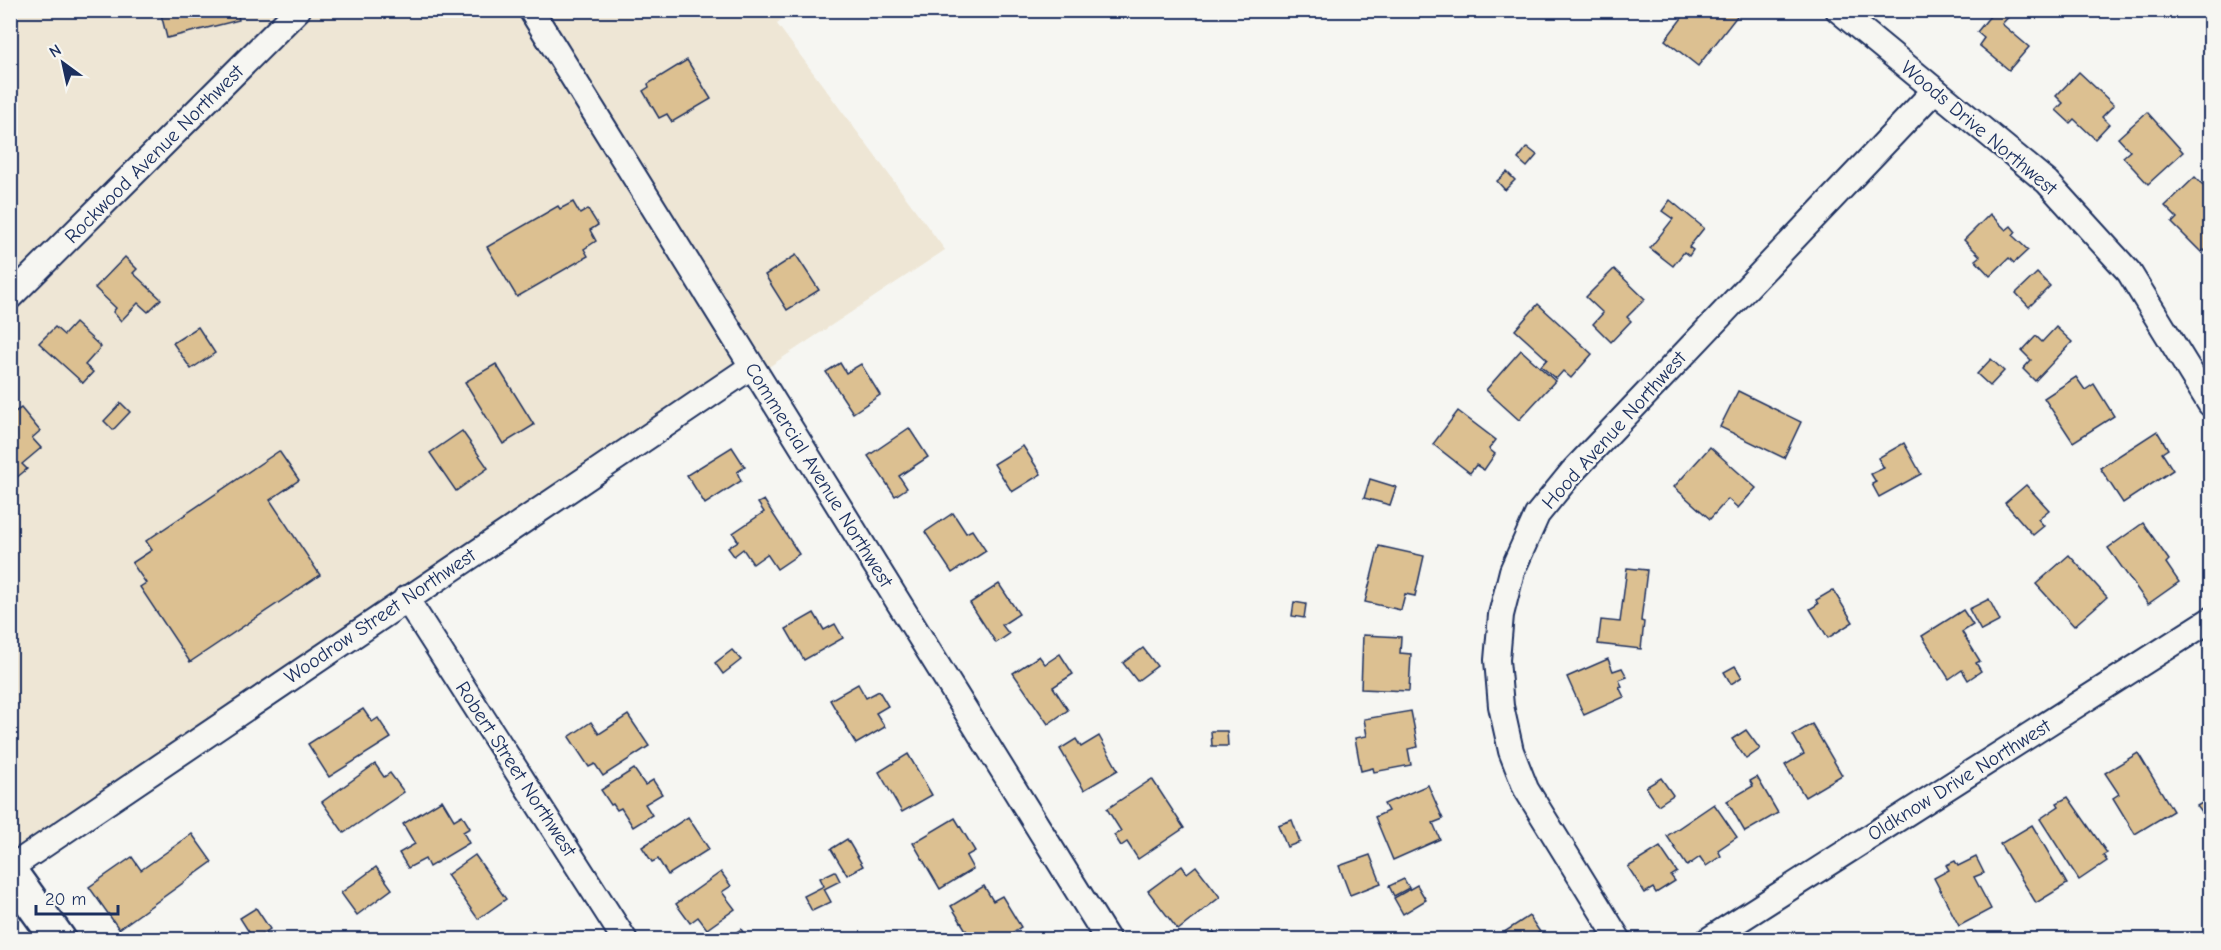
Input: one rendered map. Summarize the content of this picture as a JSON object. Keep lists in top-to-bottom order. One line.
{"streets":{"street":["Woods Drive Northwest","Rockwood Avenue Northwest","Hood Avenue Northwest","Commercial Avenue Northwest","Woodrow Street Northwest","Robert Street Northwest","Oldknow Drive Northwest"]},"crossings":[["Woods Drive Northwest","Hood Avenue Northwest"],["Commercial Avenue Northwest","Woodrow Street Northwest"],["Woodrow Street Northwest","Robert Street Northwest"]],"scale_bar":"20 m","north":"top left"}
